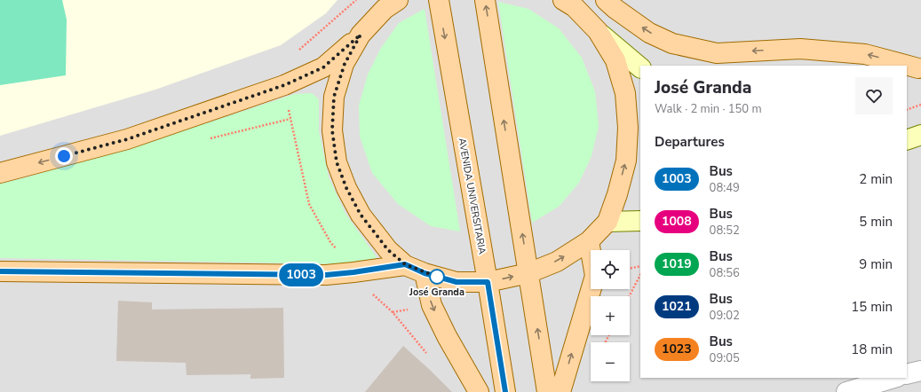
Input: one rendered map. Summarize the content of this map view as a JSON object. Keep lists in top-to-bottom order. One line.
{"streets":{"main road":["AVENIDA UNIVERSITARIA"]},"places":["José Granda"],"lines":["bus line 1003"],"page":{"on_map":"1003","heading":[["José Granda","Walk · 2 min · 150 m"],"Departures"],"list":[{"mark":"1003","name":"Bus","note":"08:49","value":"2 min"},{"mark":"1008","name":"Bus","note":"08:52","value":"5 min"},{"mark":"1019","name":"Bus","note":"08:56","value":"9 min"},{"mark":"1021","name":"Bus","note":"09:02","value":"15 min"},{"mark":"1023","name":"Bus","note":"09:05","value":"18 min"}],"map_buttons":["+","−"]}}
